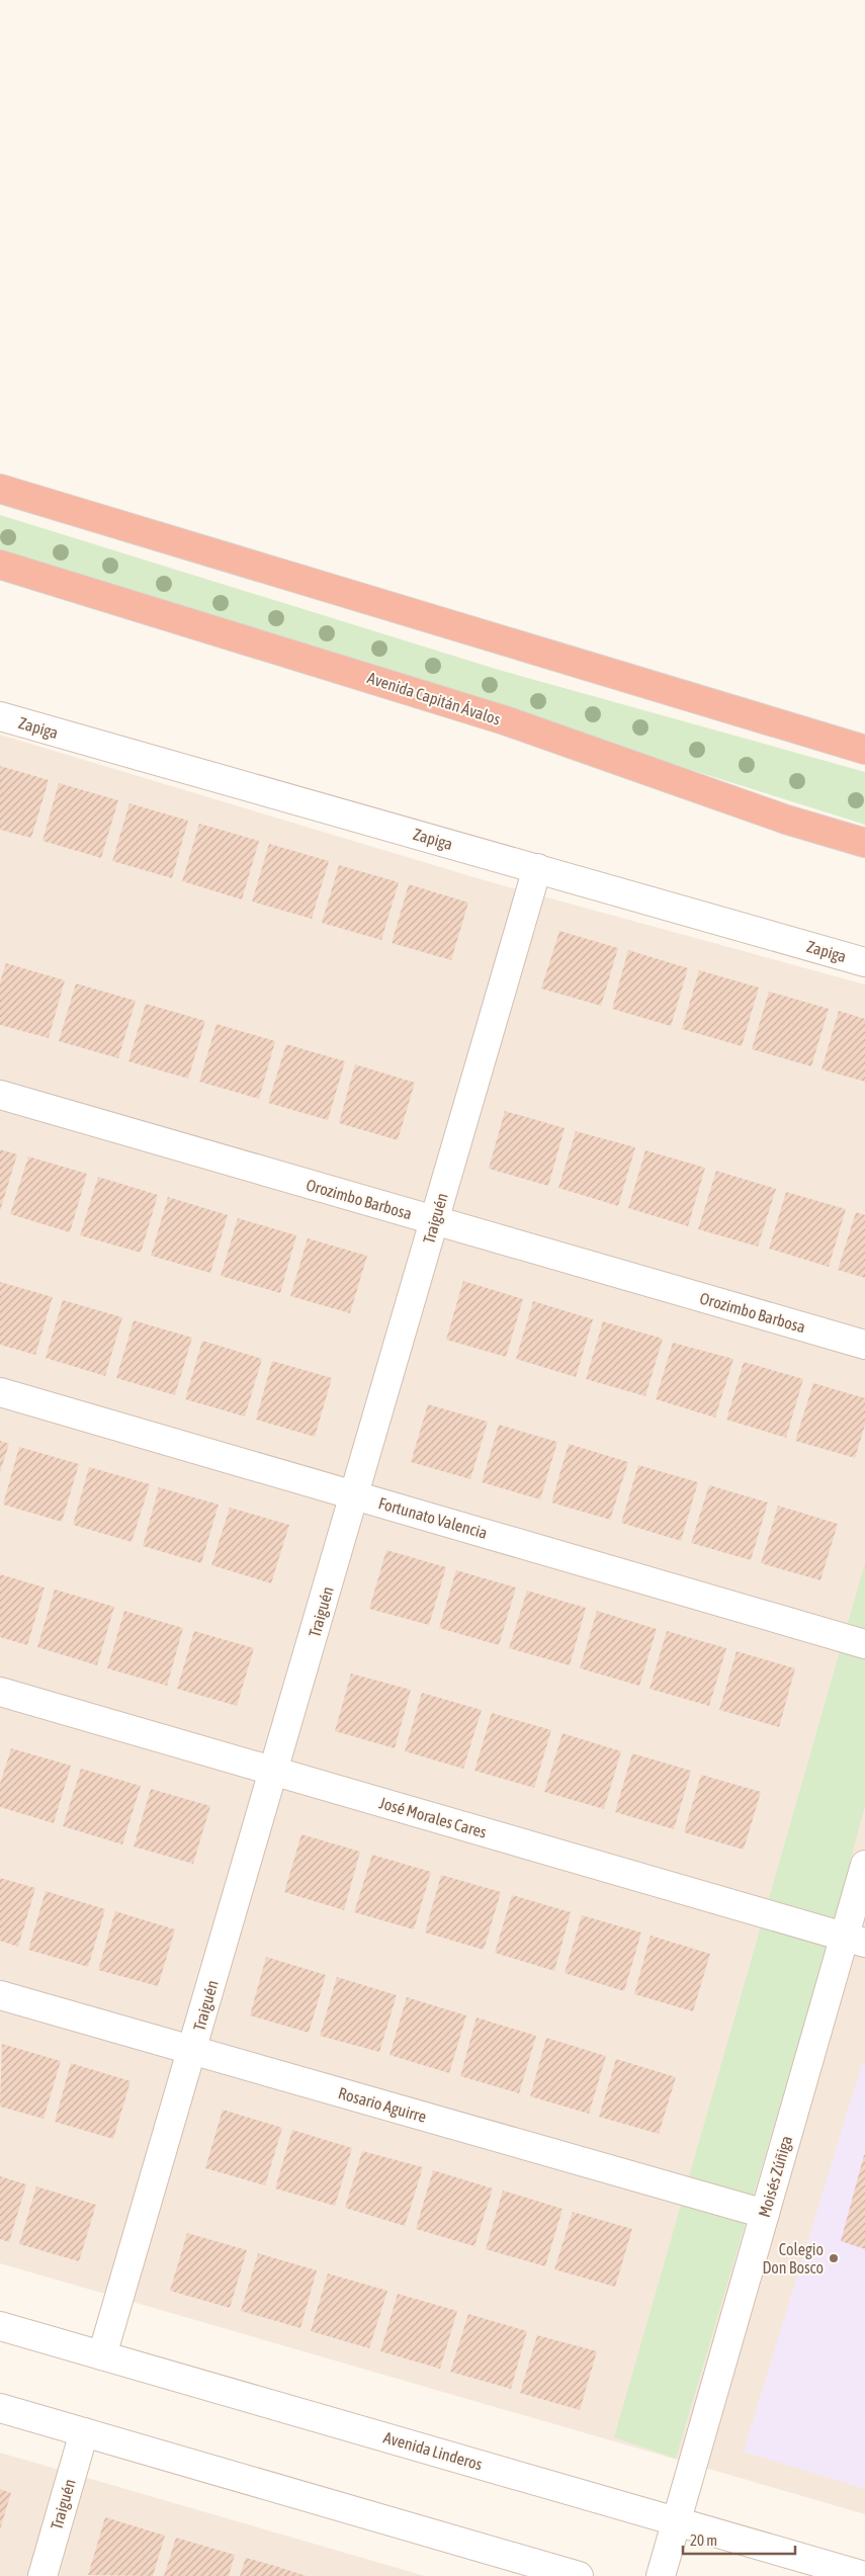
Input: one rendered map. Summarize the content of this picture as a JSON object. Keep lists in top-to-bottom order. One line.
{"streets":{"highway":["Avenida Capitán Ávalos"],"street":["Zapiga","Orozimbo Barbosa","Traiguén","Fortunato Valencia","José Morales Cares","Rosario Aguirre","Moisés Zúñiga","Avenida Linderos"]},"crossings":[["Zapiga","Traiguén"],["Orozimbo Barbosa","Traiguén"],["Traiguén","Fortunato Valencia"],["Traiguén","José Morales Cares"],["Traiguén","Rosario Aguirre"],["Traiguén","Avenida Linderos"],["José Morales Cares","Moisés Zúñiga"],["Rosario Aguirre","Moisés Zúñiga"],["Moisés Zúñiga","Avenida Linderos"]],"places":["Colegio Don Bosco"],"scale_bar":"20 m"}
